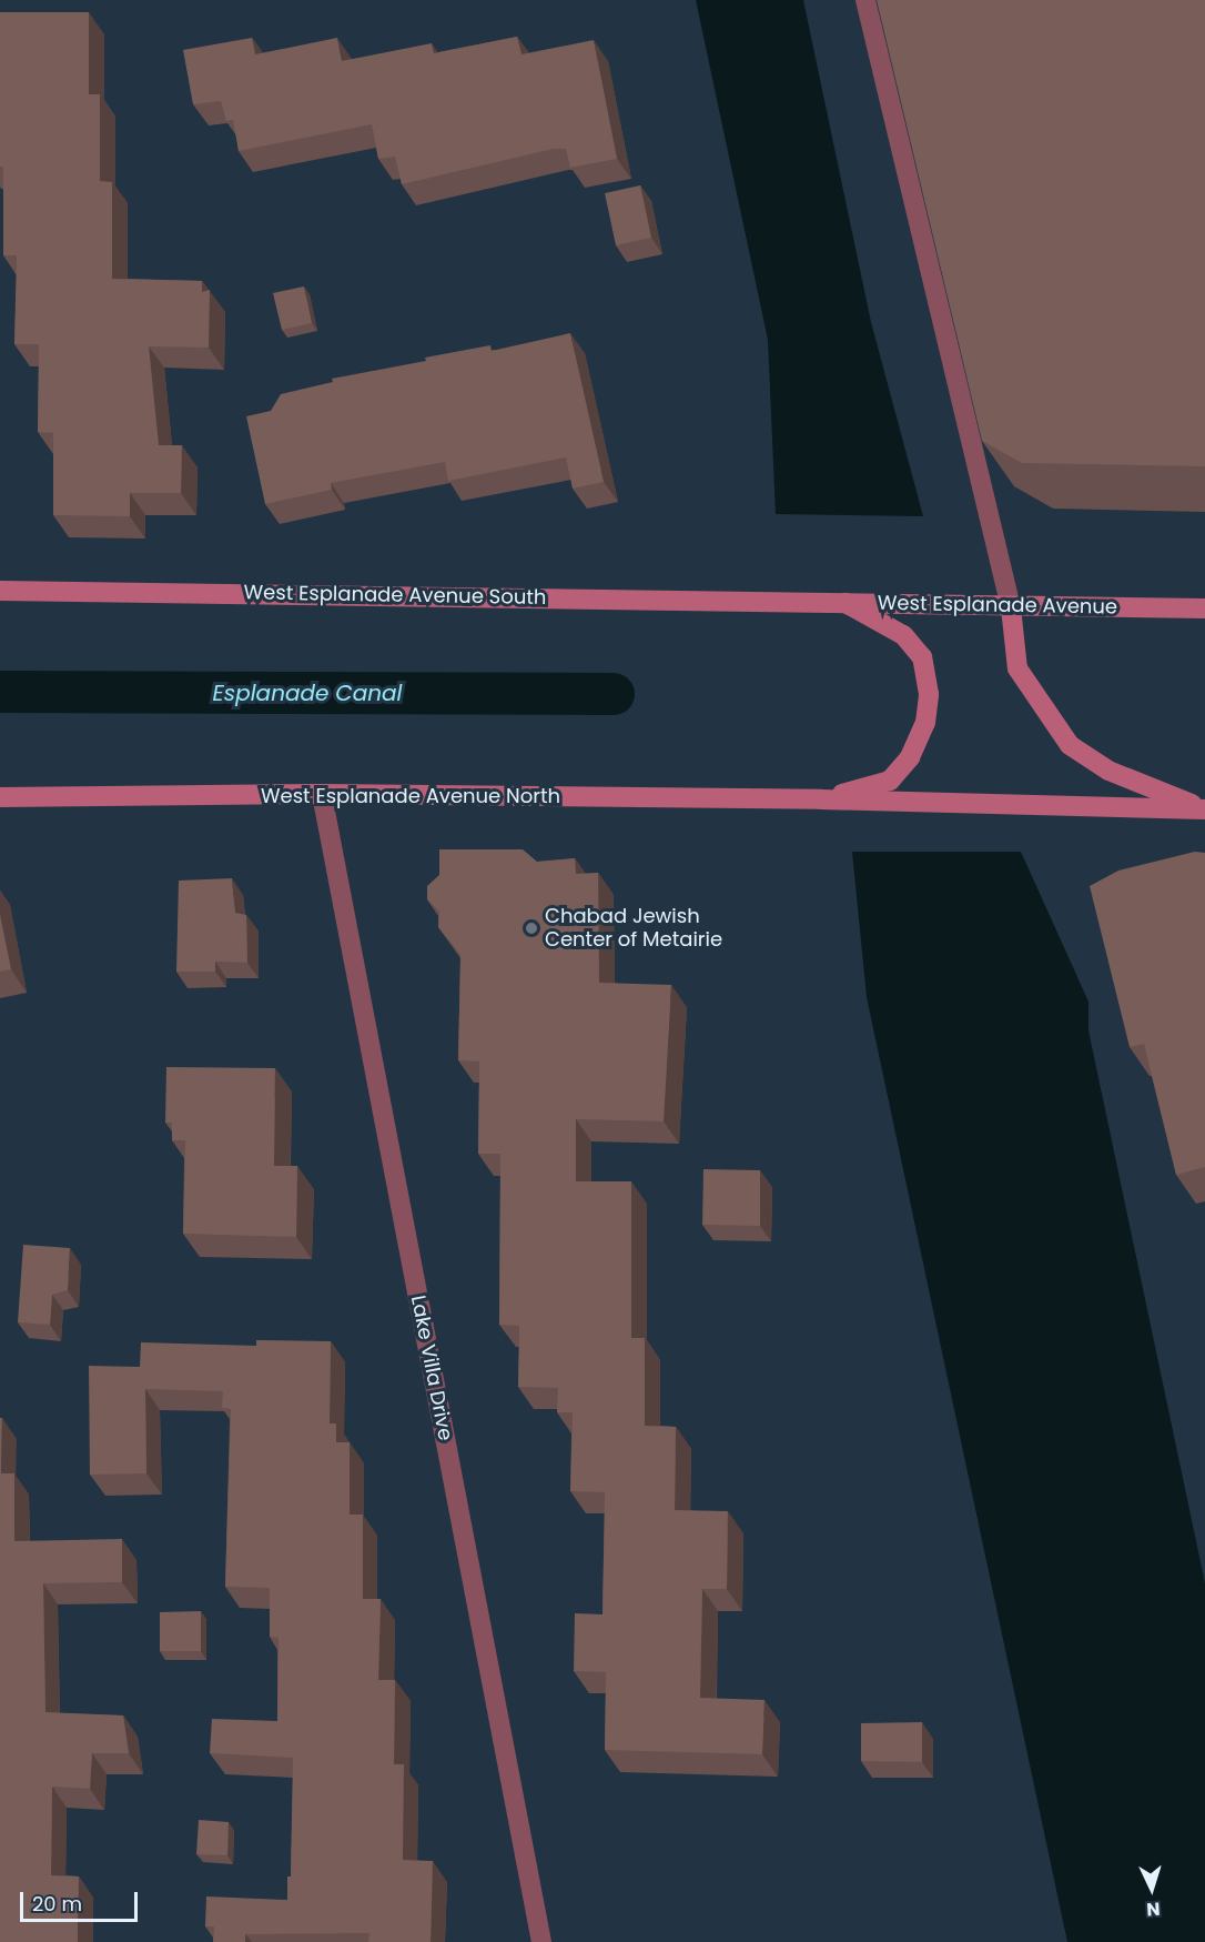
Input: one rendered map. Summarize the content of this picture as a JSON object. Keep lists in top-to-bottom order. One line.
{"streets":{"main road":["West Esplanade Avenue South","West Esplanade Avenue","West Esplanade Avenue North"],"street":["Lake Villa Drive"]},"crossings":[["West Esplanade Avenue South","West Esplanade Avenue"],["West Esplanade Avenue North","Lake Villa Drive"]],"water":["Esplanade Canal"],"places":["Chabad Jewish Center of Metairie"],"scale_bar":"20 m","north":"bottom"}
